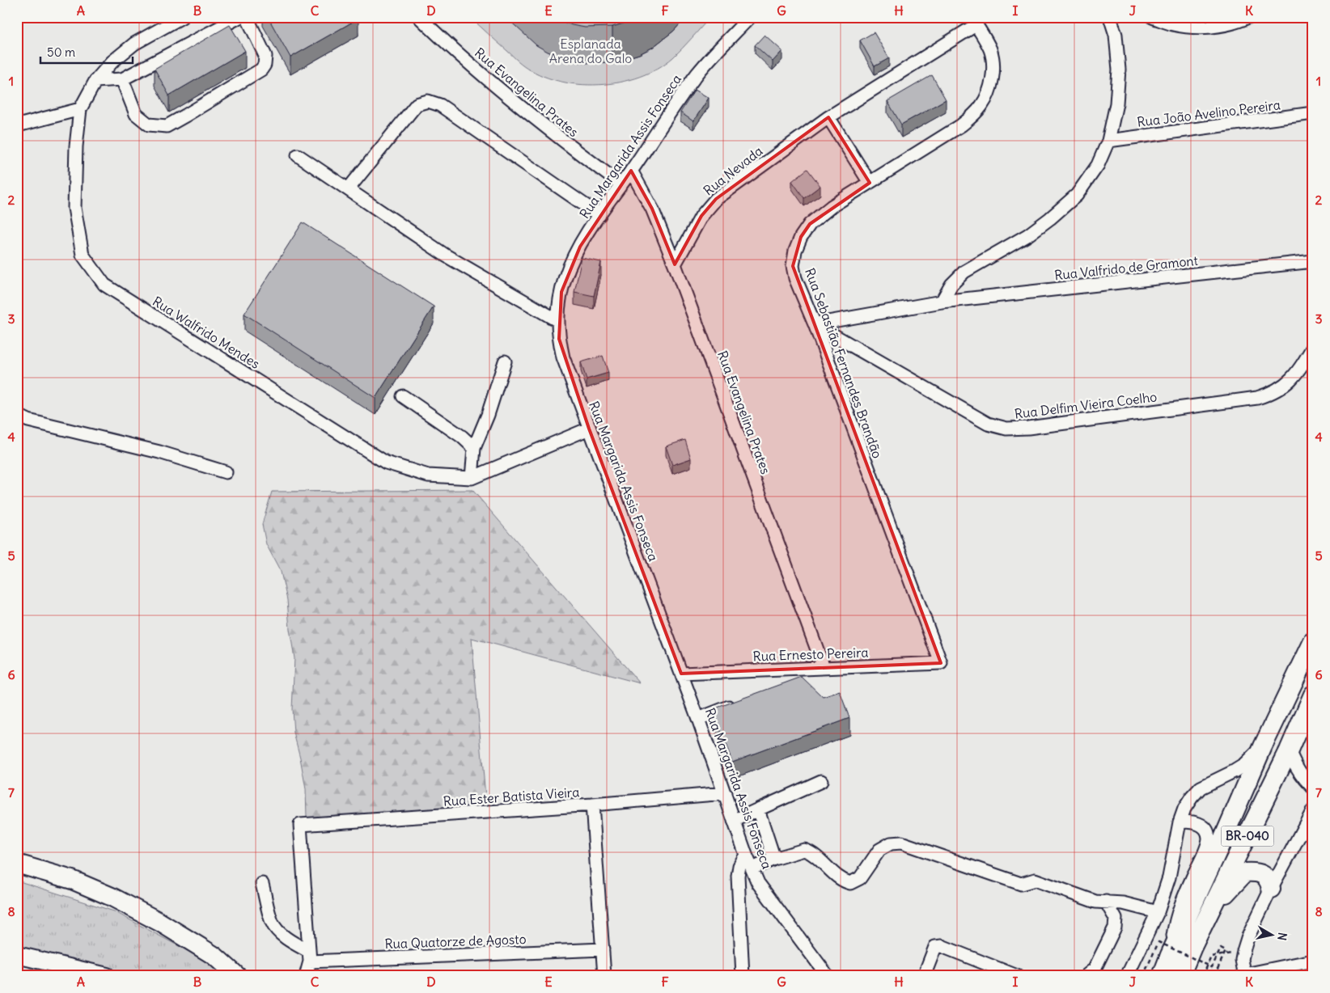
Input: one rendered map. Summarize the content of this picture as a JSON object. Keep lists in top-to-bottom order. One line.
{"streets":{"highway":["BR-040"],"street":["Rua Evangelina Prates","Rua João Avelino Pereira","Rua Margarida Assis Fonseca","Rua Nevada","Rua Valfrido de Gramont","Rua Walfrido Mendes","Rua Sebastião Fernandes Brandão","Rua Delfim Vieira Coelho","Rua Ernesto Pereira","Rua Ester Batista Vieira","Rua Quatorze de Agosto"]},"crossings":[["Rua Evangelina Prates","Rua Margarida Assis Fonseca"],["Rua Evangelina Prates","Rua Nevada"],["Rua Evangelina Prates","Rua Ernesto Pereira"],["Rua Margarida Assis Fonseca","Rua Walfrido Mendes"],["Rua Margarida Assis Fonseca","Rua Ernesto Pereira"],["Rua Margarida Assis Fonseca","Rua Ester Batista Vieira"],["Rua Nevada","Rua Sebastião Fernandes Brandão"],["Rua Valfrido de Gramont","Rua Sebastião Fernandes Brandão"],["Rua Valfrido de Gramont","Rua Delfim Vieira Coelho"],["Rua Sebastião Fernandes Brandão","Rua Delfim Vieira Coelho"],["Rua Sebastião Fernandes Brandão","Rua Ernesto Pereira"],["Rua Ester Batista Vieira","Rua Quatorze de Agosto"]],"parks":["Esplanada Arena do Galo"],"scale_bar":"50 m","north":"right","grid":{"columns":["A","B","C","D","E","F","G","H","I","J","K"],"rows":["1","2","3","4","5","6","7","8"]}}
